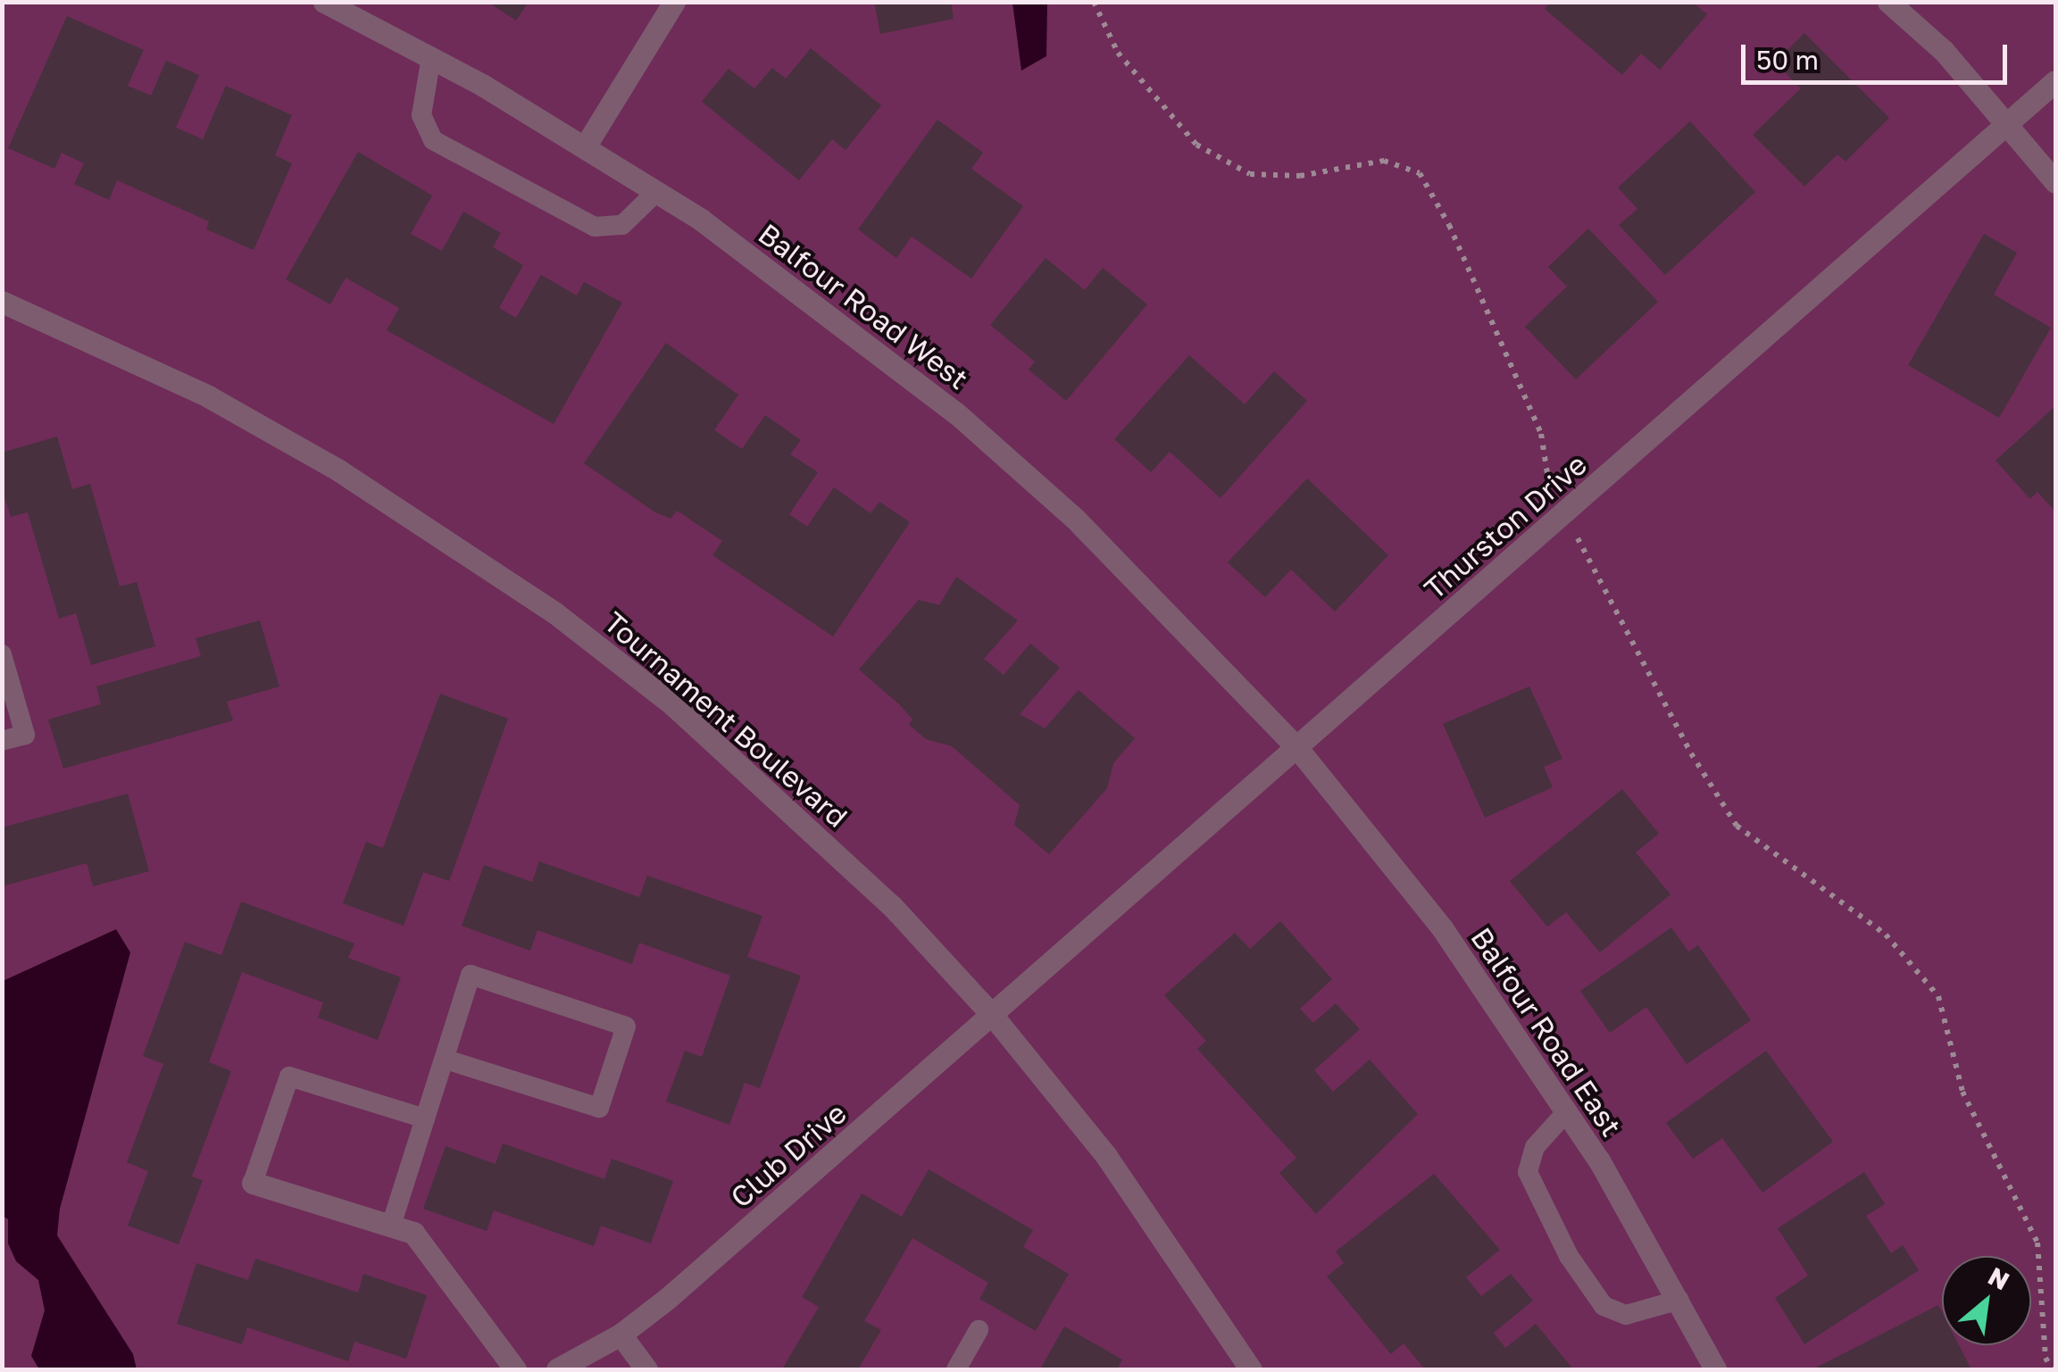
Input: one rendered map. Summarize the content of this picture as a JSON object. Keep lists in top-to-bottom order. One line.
{"streets":{"street":["Balfour Road West","Thurston Drive","Tournament Boulevard","Balfour Road East","Club Drive"]},"crossings":[["Balfour Road West","Thurston Drive"],["Balfour Road West","Balfour Road East"],["Thurston Drive","Tournament Boulevard"],["Thurston Drive","Balfour Road East"],["Thurston Drive","Club Drive"],["Tournament Boulevard","Club Drive"]],"scale_bar":"50 m","north":"top right"}
